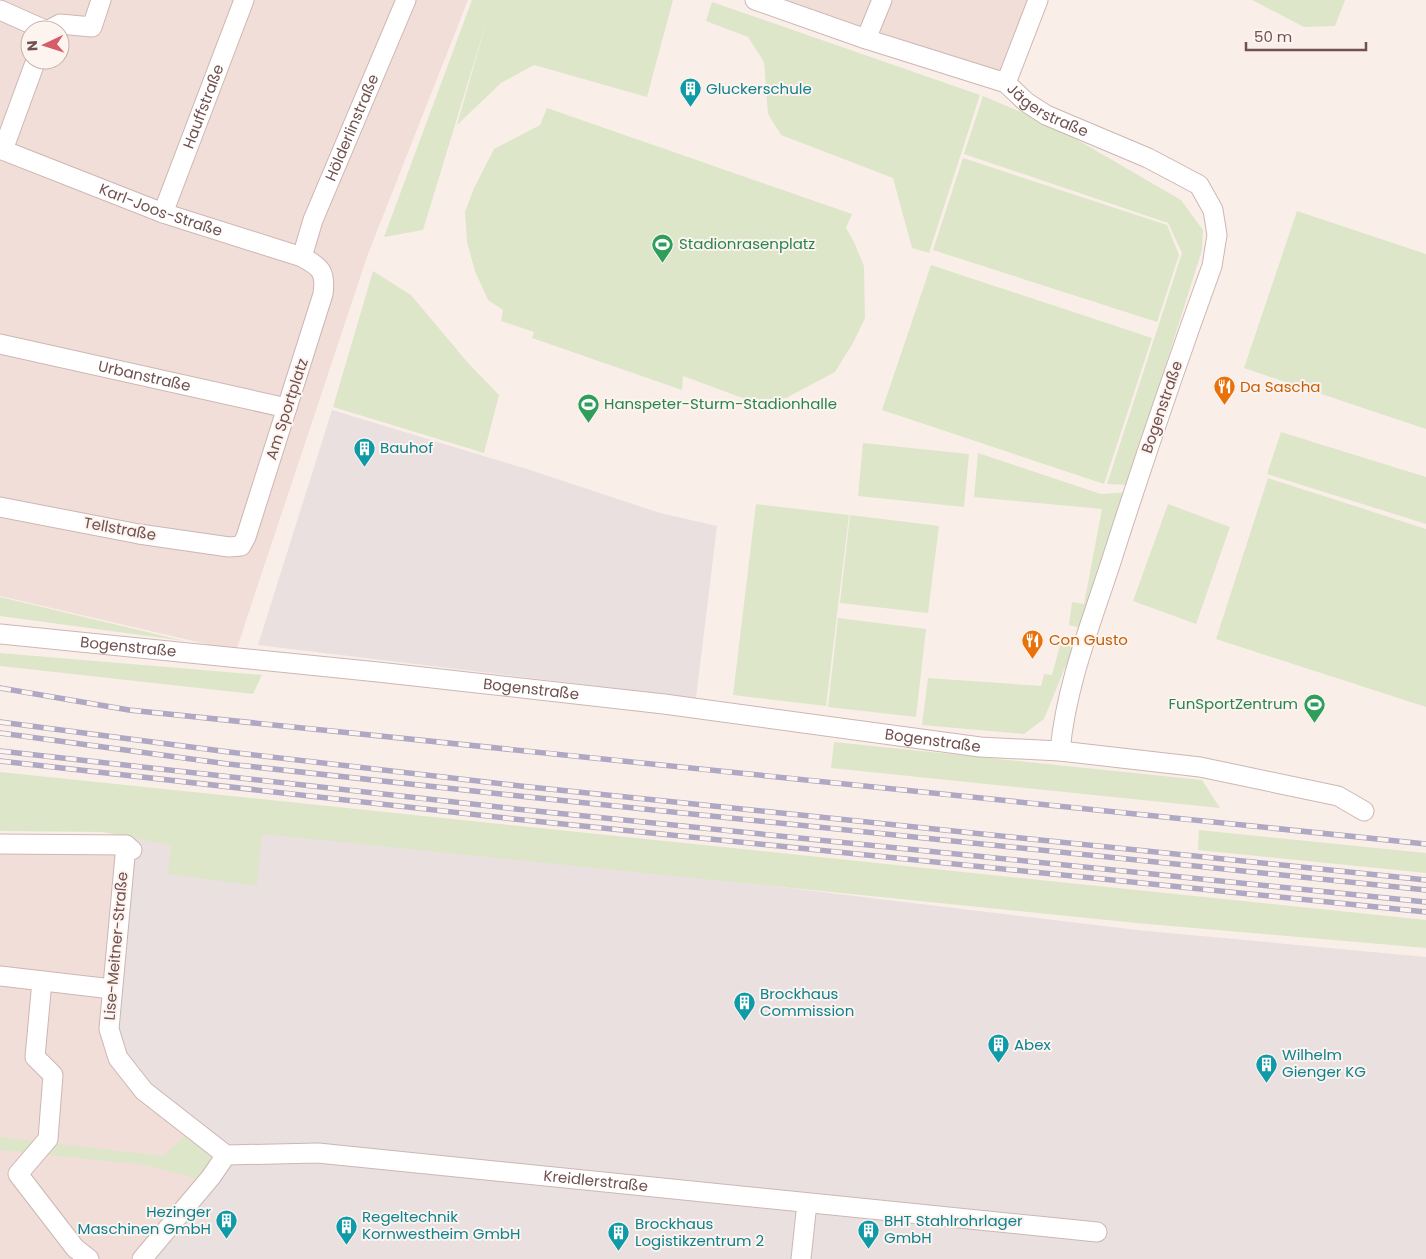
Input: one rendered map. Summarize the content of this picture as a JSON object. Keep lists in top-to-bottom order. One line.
{"streets":{"street":["Hauffstraße","Jägerstraße","Hölderlinstraße","Karl-Joos-Straße","Urbanstraße","Bogenstraße","Am Sportplatz","Tellstraße","Lise-Meitner-Straße","Kreidlerstraße"]},"crossings":[["Hauffstraße","Karl-Joos-Straße"],["Jägerstraße","Bogenstraße"],["Hölderlinstraße","Karl-Joos-Straße"],["Karl-Joos-Straße","Am Sportplatz"],["Urbanstraße","Am Sportplatz"],["Am Sportplatz","Tellstraße"],["Lise-Meitner-Straße","Kreidlerstraße"]],"places":{"building":["Gluckerschule","Bauhof","Brockhaus Commission","Abex","Wilhelm Gienger KG","Hezinger Maschinen GmbH","Regeltechnik Kornwestheim GmbH","BHT Stahlrohrlager GmbH","Brockhaus Logistikzentrum 2"],"sports":["Stadionrasenplatz","Hanspeter-Sturm-Stadionhalle","FunSportZentrum"],"restaurant":["Da Sascha","Con Gusto"]},"scale_bar":"50 m","north":"left"}
